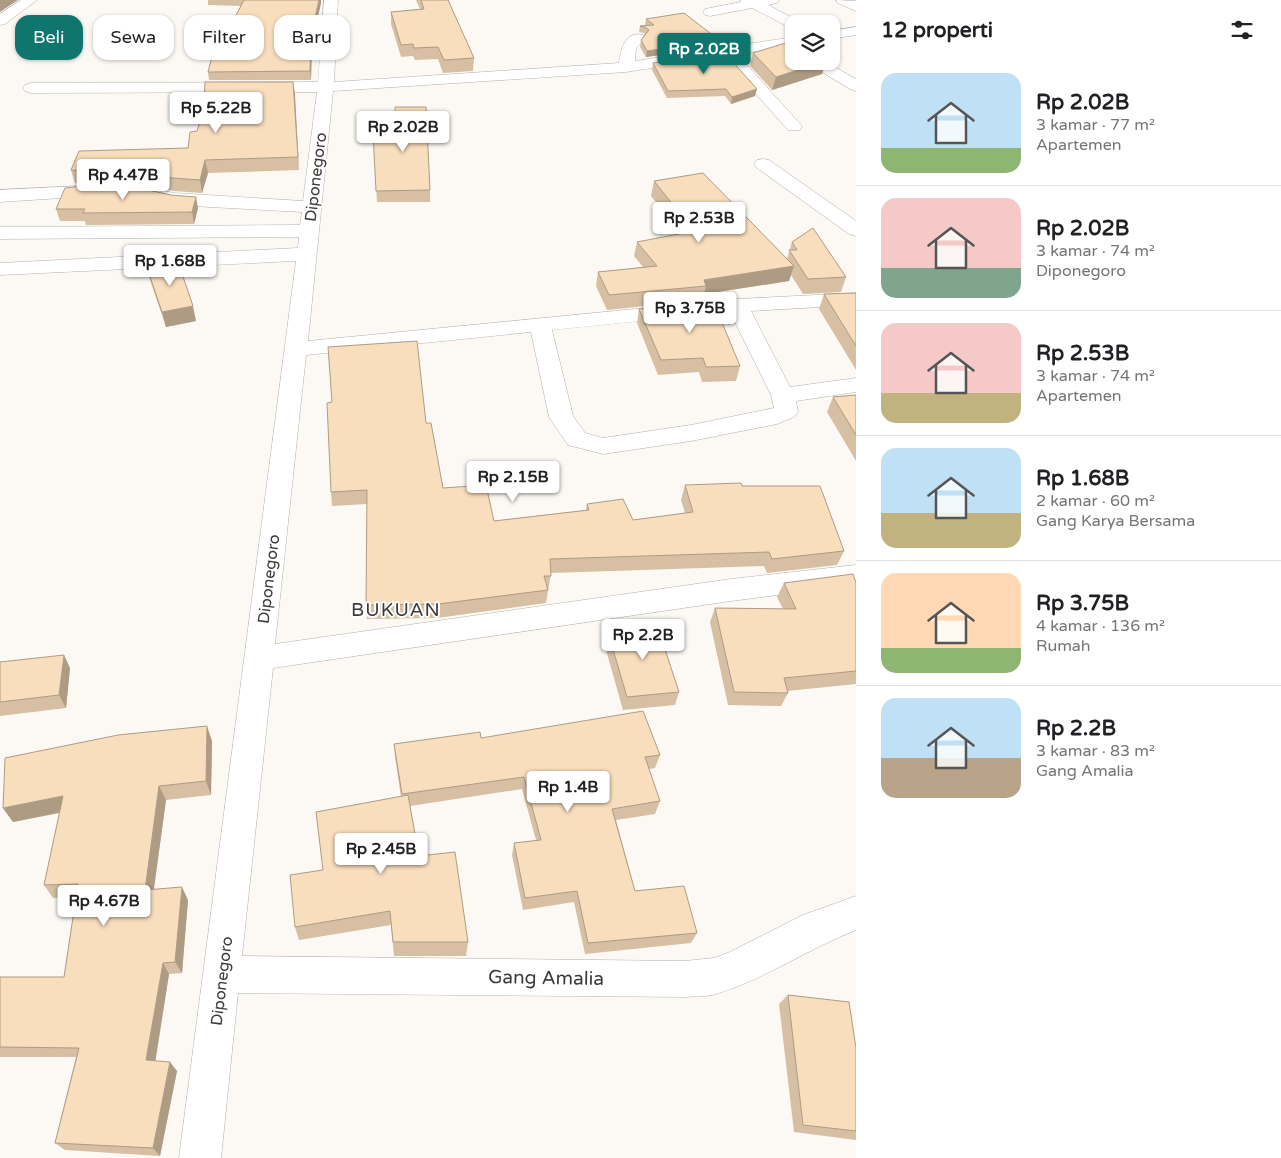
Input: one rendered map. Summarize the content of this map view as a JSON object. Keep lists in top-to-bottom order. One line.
{"streets":{"street":["Diponegoro","Gang Amalia"]},"crossings":[["Diponegoro","Gang Amalia"]],"districts":["BUKUAN"],"page":{"heading":"12 properti","chip":["Beli","Sewa","Filter","Baru"],"price":["Rp 2.02B","Rp 5.22B","Rp 2.02B","Rp 4.47B","Rp 2.53B","Rp 1.68B","Rp 3.75B","Rp 2.15B","Rp 2.2B","Rp 1.4B","Rp 2.45B","Rp 4.67B"],"list":[{"name":"Rp 2.02B","note":"3 kamar · 77 m² · Apartemen"},{"name":"Rp 2.02B","note":"3 kamar · 74 m² · Diponegoro"},{"name":"Rp 2.53B","note":"3 kamar · 74 m² · Apartemen"},{"name":"Rp 1.68B","note":"2 kamar · 60 m² · Gang Karya Bersama"},{"name":"Rp 3.75B","note":"4 kamar · 136 m² · Rumah"},{"name":"Rp 2.2B","note":"3 kamar · 83 m² · Gang Amalia"}]}}
